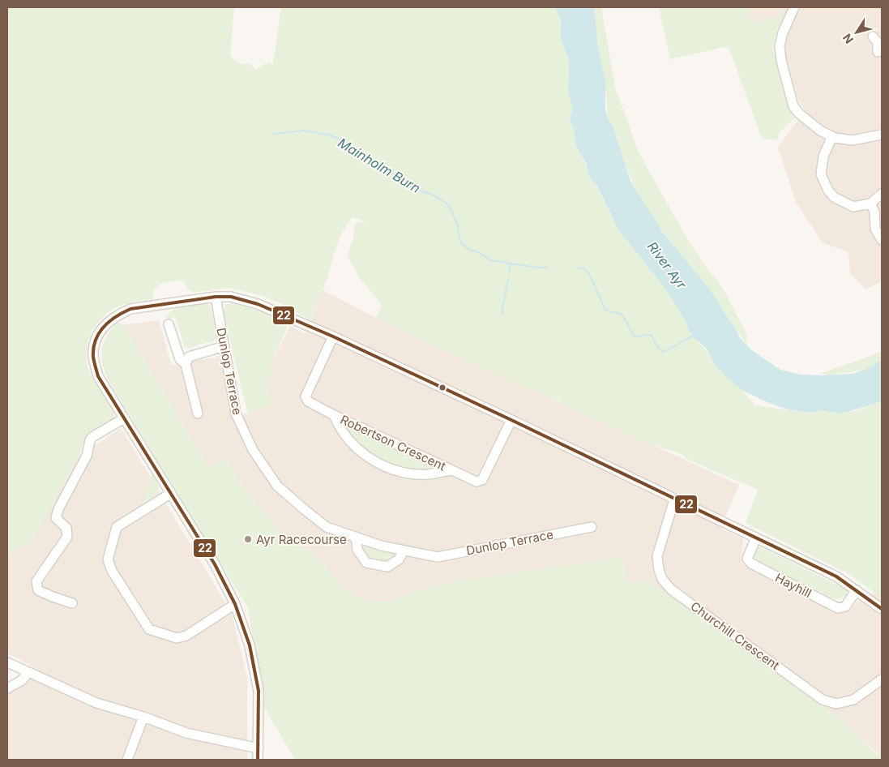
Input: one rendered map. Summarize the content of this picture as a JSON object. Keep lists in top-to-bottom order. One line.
{"streets":{"street":["Dunlop Terrace","Robertson Crescent","Hayhill","Churchill Crescent"]},"water":["Mainholm Burn","River Ayr"],"places":["Ayr Racecourse"],"lines":["transit line 22"],"north":"bottom left"}
